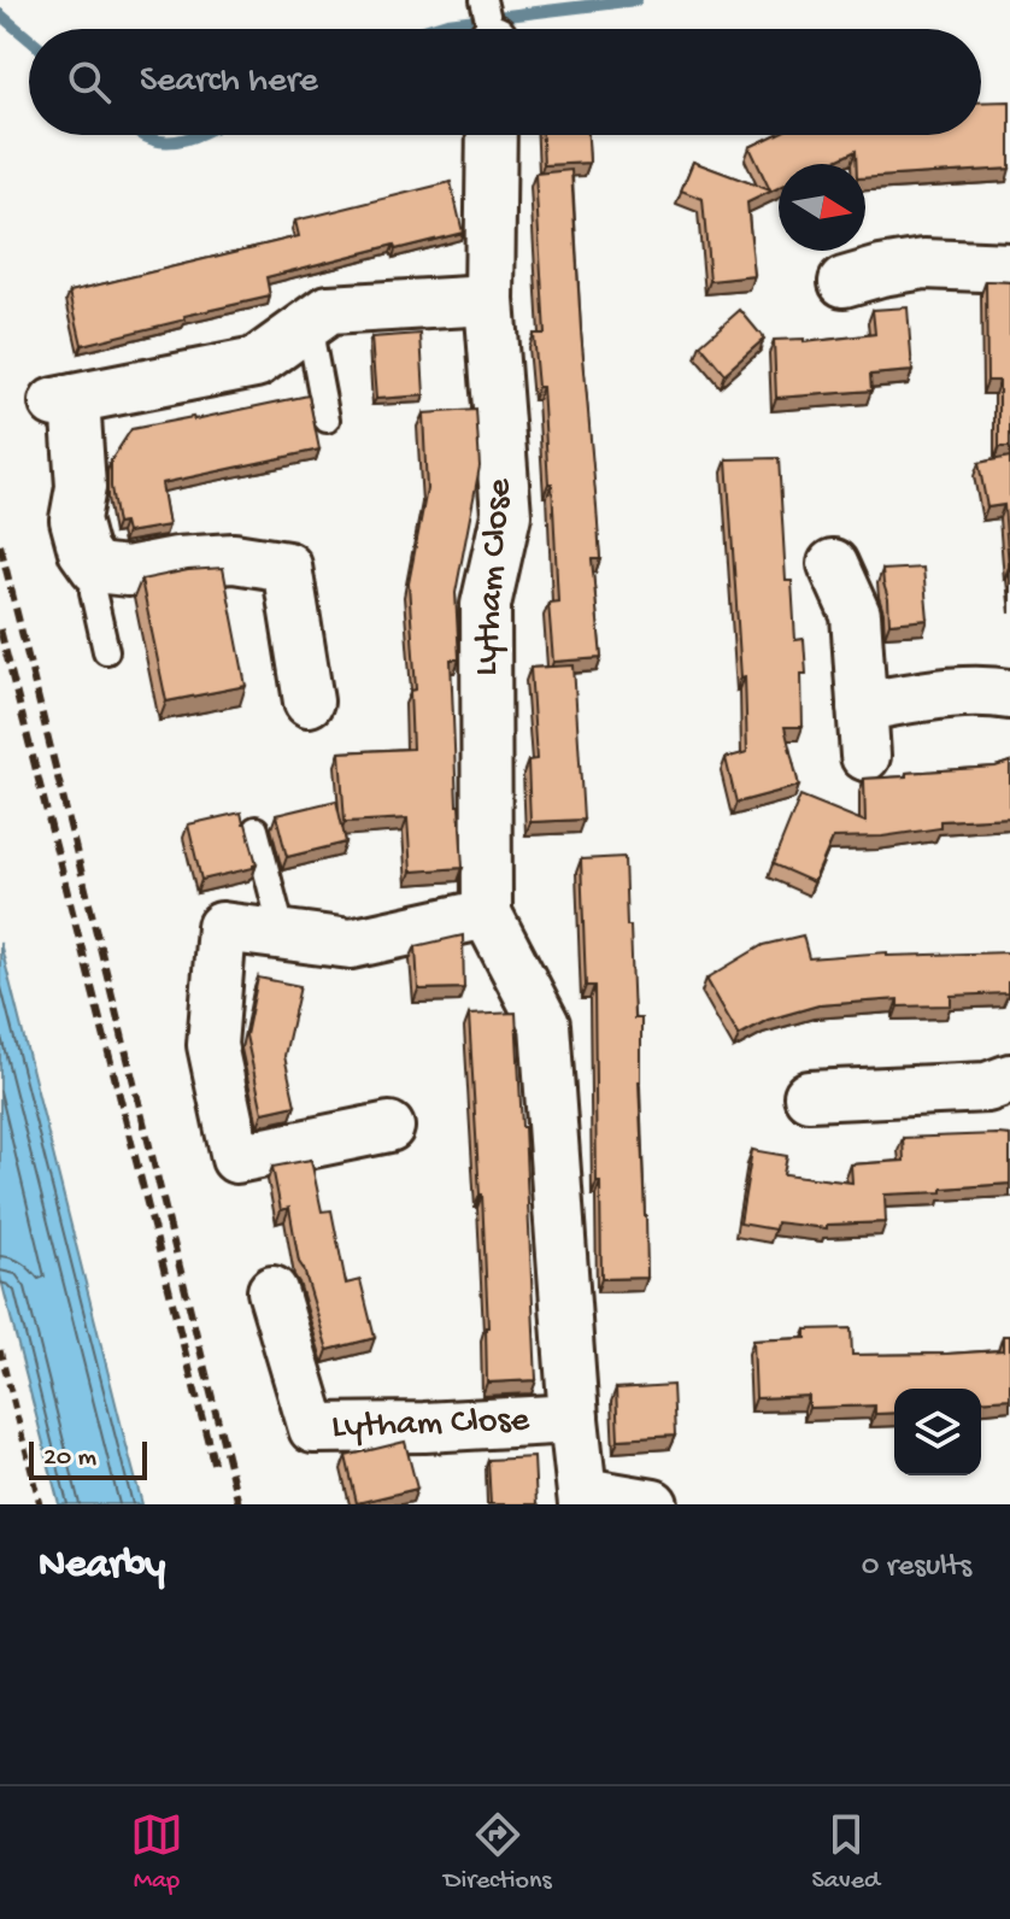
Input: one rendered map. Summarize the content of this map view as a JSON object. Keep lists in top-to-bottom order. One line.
{"streets":{"street":["Lytham Close"]},"scale_bar":"20 m","north":"right","page":{"search":"Search here","scale":"20 m","heading":["Nearby","0 results"],"nav":["Map","Directions","Saved"]}}
